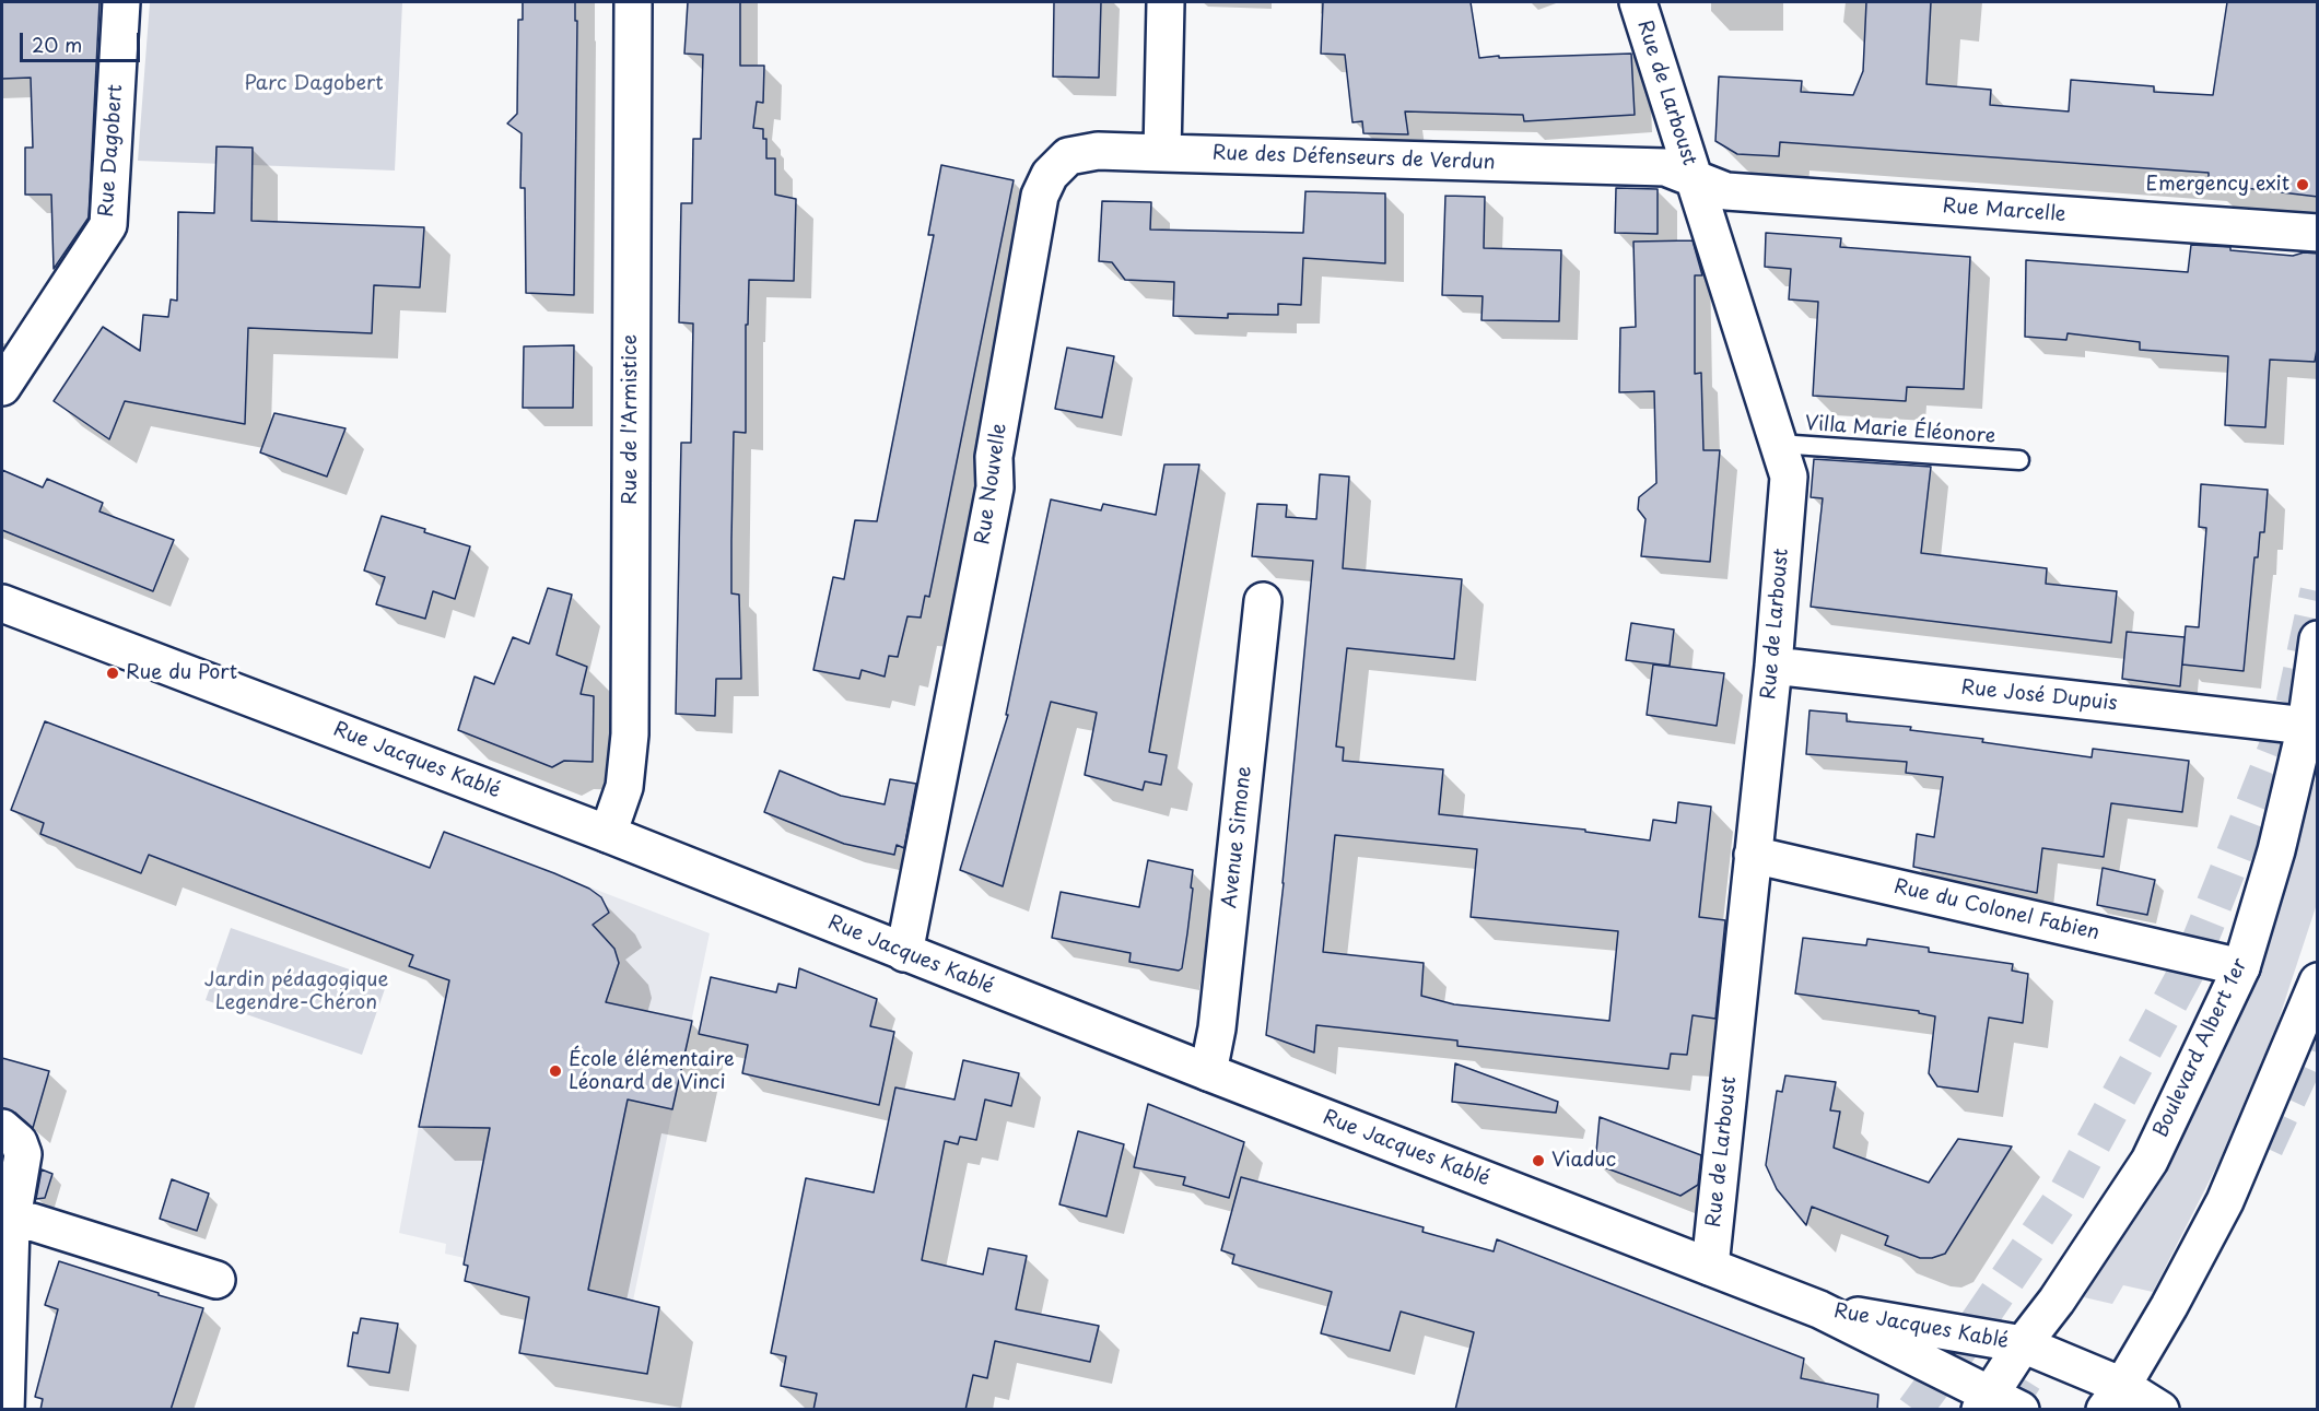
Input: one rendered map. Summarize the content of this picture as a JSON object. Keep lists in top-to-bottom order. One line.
{"streets":{"street":["Rue de Larboust","Rue Dagobert","Rue des Défenseurs de Verdun","Rue Marcelle","Rue de l'Armistice","Rue Nouvelle","Rue José Dupuis","Rue Jacques Kablé","Avenue Simone","Rue du Colonel Fabien","Boulevard Albert 1er"],"lane":["Villa Marie Éléonore"]},"crossings":[["Rue de Larboust","Rue des Défenseurs de Verdun"],["Rue de Larboust","Rue Marcelle"],["Rue de Larboust","Villa Marie Éléonore"],["Rue de Larboust","Rue José Dupuis"],["Rue de Larboust","Rue Jacques Kablé"],["Rue de Larboust","Rue du Colonel Fabien"],["Rue des Défenseurs de Verdun","Rue Marcelle"],["Rue des Défenseurs de Verdun","Rue Nouvelle"],["Rue de l'Armistice","Rue Jacques Kablé"],["Rue Nouvelle","Rue Jacques Kablé"],["Rue José Dupuis","Boulevard Albert 1er"],["Rue Jacques Kablé","Avenue Simone"],["Rue Jacques Kablé","Boulevard Albert 1er"],["Rue du Colonel Fabien","Boulevard Albert 1er"]],"parks":["Parc Dagobert","Jardin pédagogique Legendre-Chéron"],"places":["Emergency exit","Rue du Port","École élémentaire Léonard de Vinci","Viaduc"],"scale_bar":"20 m"}
